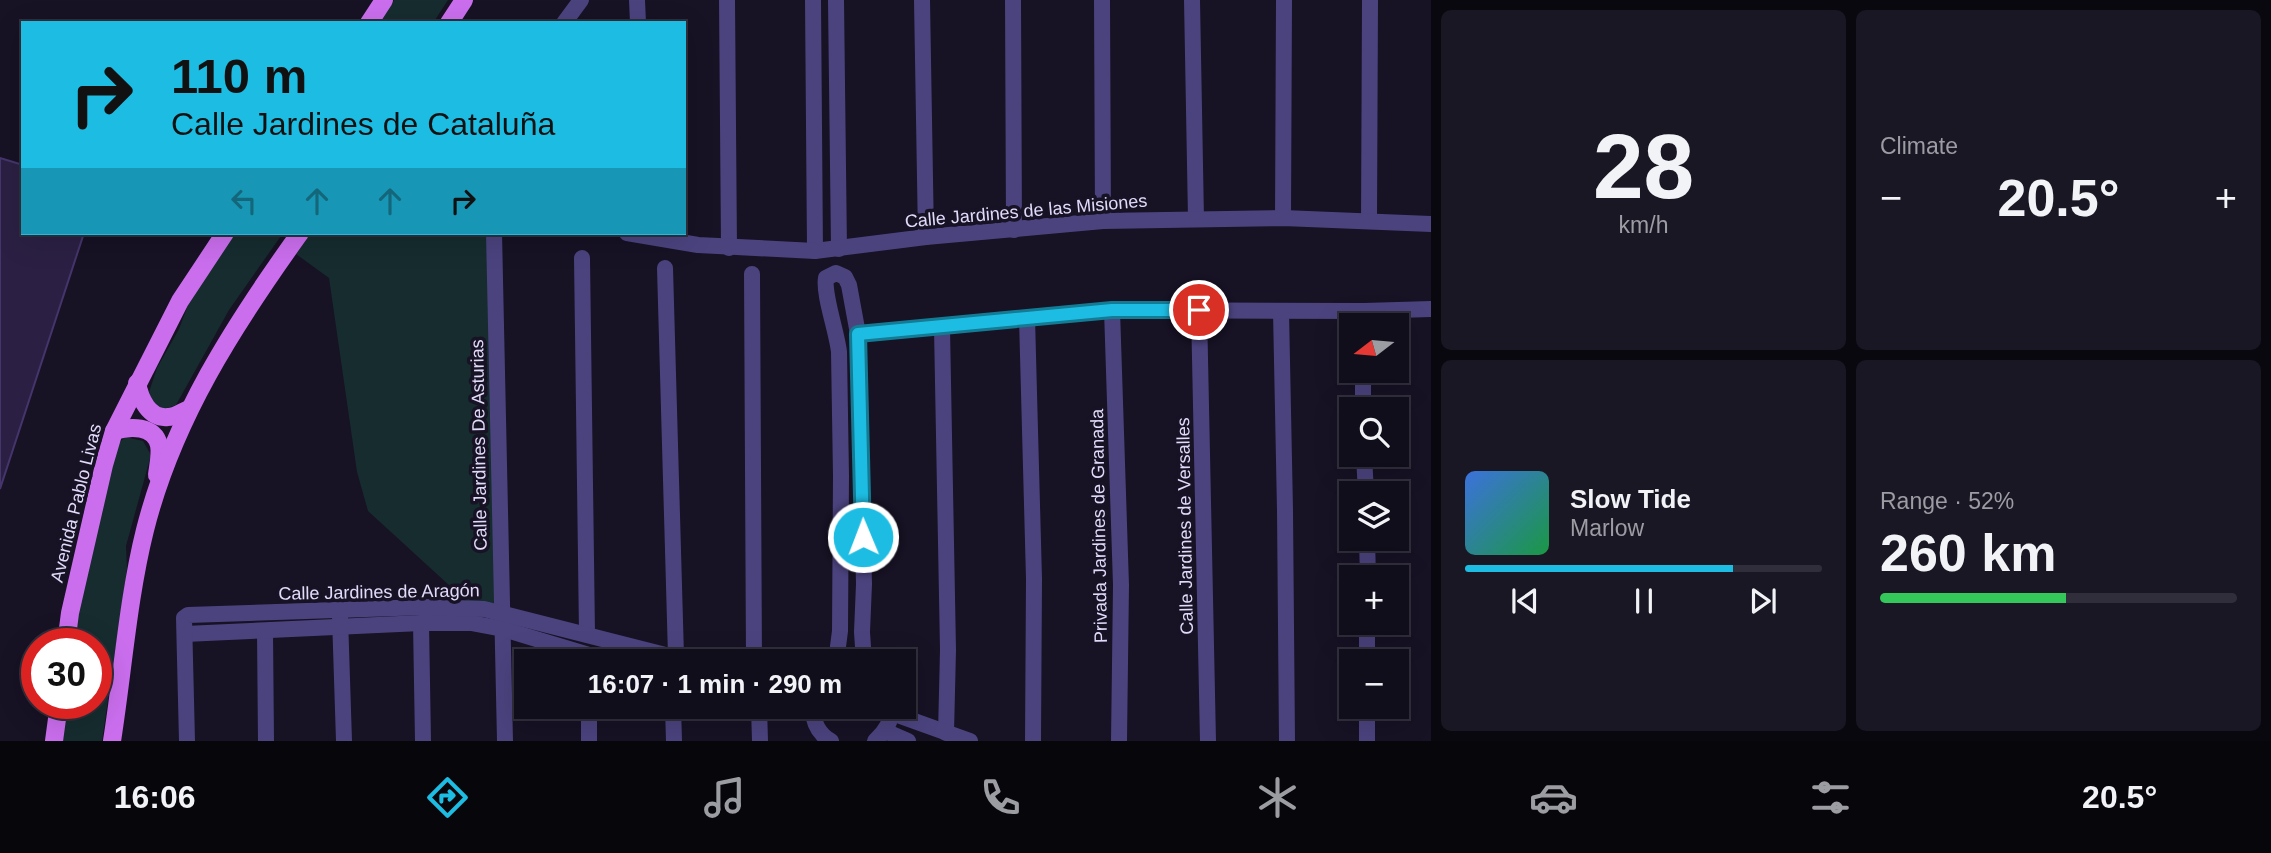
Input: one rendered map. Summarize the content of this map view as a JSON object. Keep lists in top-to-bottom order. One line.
{"streets":{"main road":["Avenida Pablo Livas"],"street":["Calle Jardines de las Misiones","Calle Jardines De Asturias","Privada Jardines de Granada","Calle Jardines de Versalles","Calle Jardines de Aragón"]},"crossings":[["Calle Jardines De Asturias","Calle Jardines de Aragón"]],"north":"left","page":{"tile":[["28","km/h"],"Climate",["Range · 52%","260 km"]],"turn":["110 m","Calle Jardines de Cataluña"],"heat":["−","20.5°","+"],"map_buttons":["+","−"],"song":["Slow Tide","Marlow"],"limit":"30","trip":"16:07 · 1 min · 290 m","tabs":["16:06","20.5°"]}}
